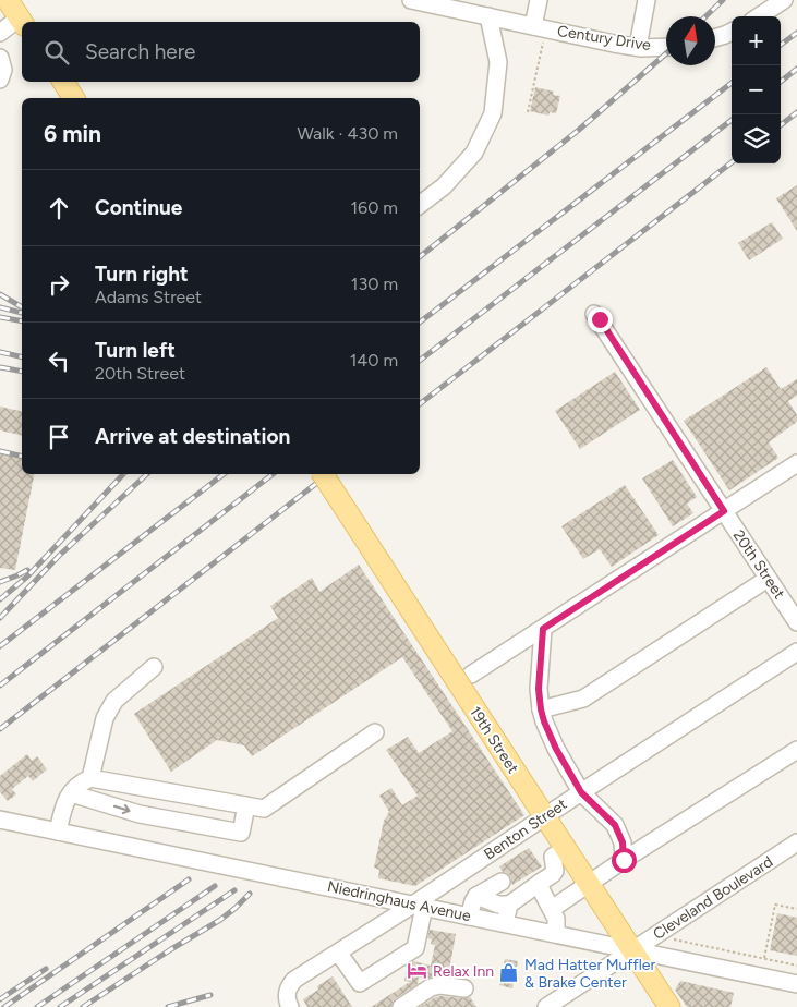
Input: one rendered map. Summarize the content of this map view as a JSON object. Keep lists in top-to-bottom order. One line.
{"streets":{"main road":["19th Street"],"street":["Century Drive","20th Street","Benton Street","Cleveland Boulevard","Niedringhaus Avenue"]},"crossings":[["19th Street","Benton Street"],["19th Street","Cleveland Boulevard"],["19th Street","Niedringhaus Avenue"],["Benton Street","Niedringhaus Avenue"],["Cleveland Boulevard","Niedringhaus Avenue"]],"places":{"hotel":["Relax Inn"],"shop":["Mad Hatter Muffler & Brake Center"]},"north":"top","page":{"map_buttons":["+","−"],"search":"Search here","heading":["6 min","Walk · 430 m"],"list":[["Continue","160 m"],["Turn right","Adams Street","130 m"],["Turn left","20th Street","140 m"],"Arrive at destination"]}}
